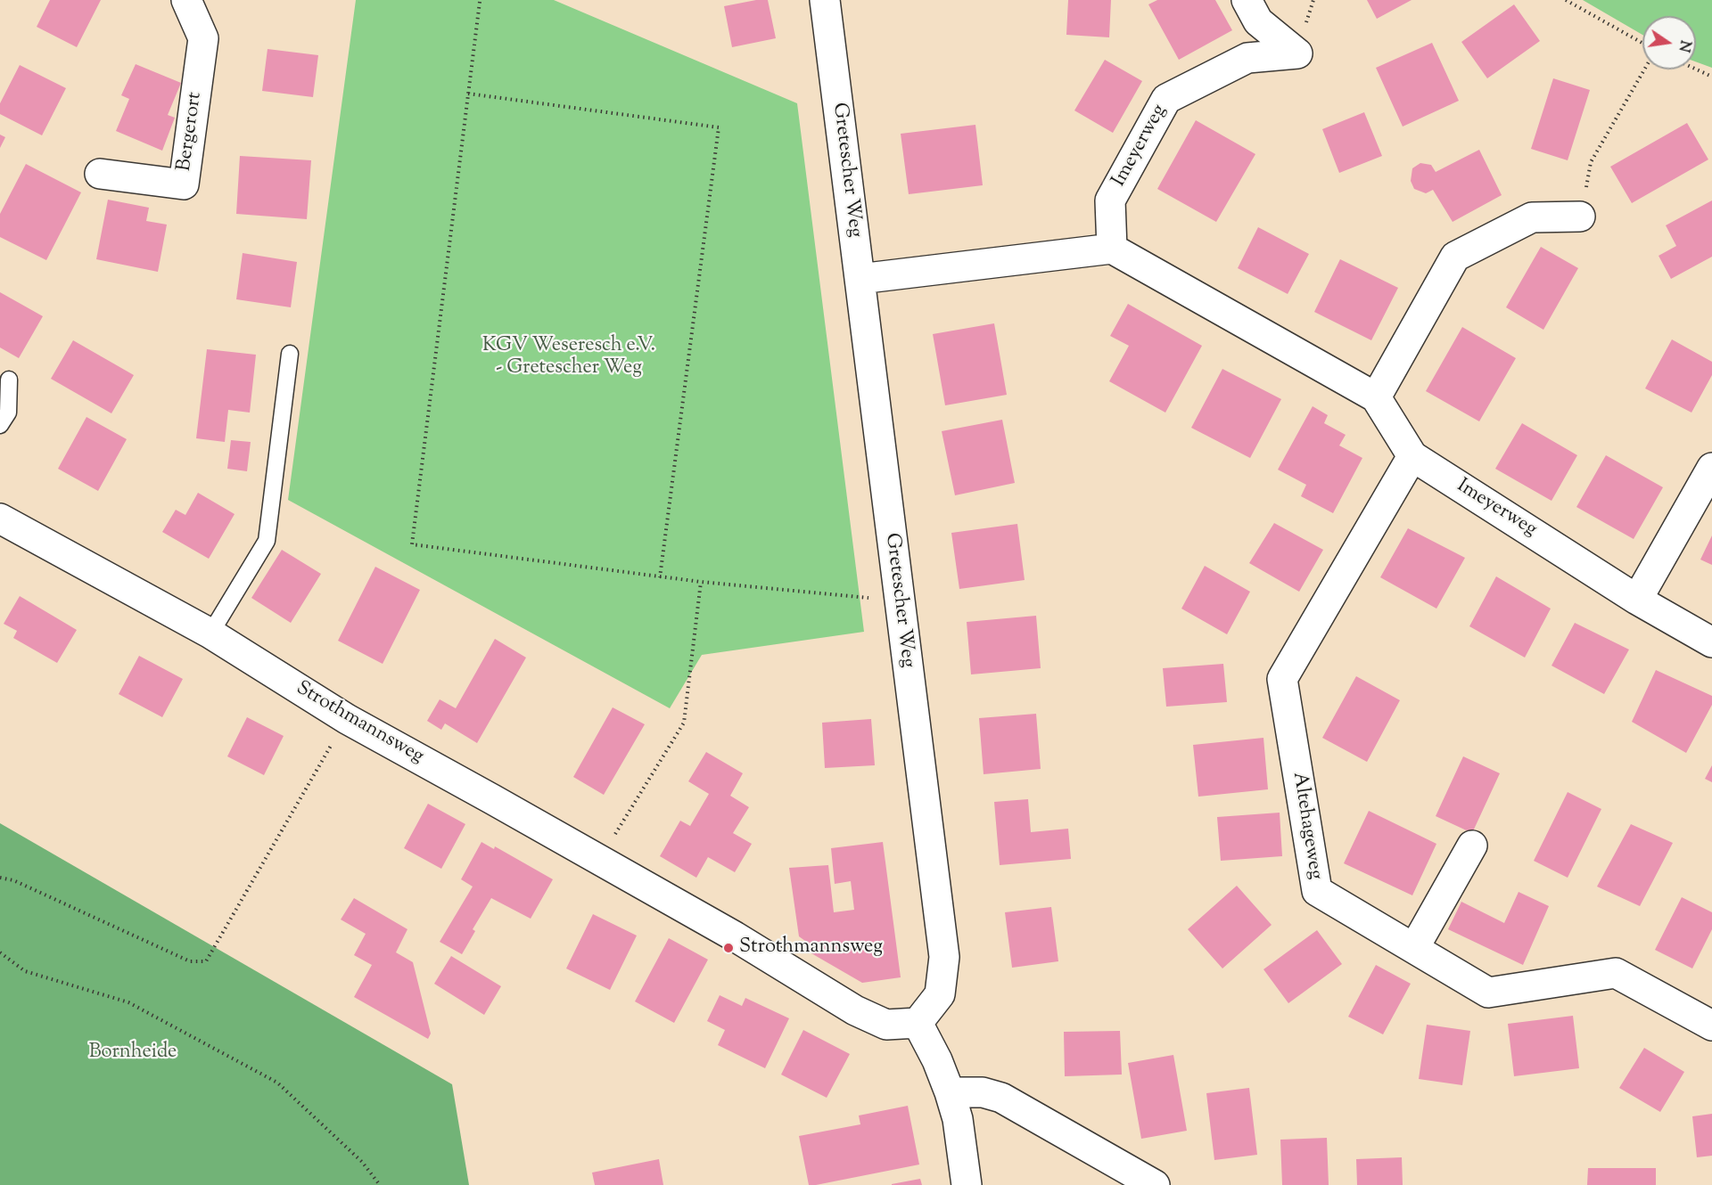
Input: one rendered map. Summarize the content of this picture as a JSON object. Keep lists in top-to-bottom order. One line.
{"streets":{"street":["Bergerort","Imeyerweg","Gretescher Weg","Strothmannsweg","Altehageweg"]},"crossings":[["Imeyerweg","Altehageweg"],["Gretescher Weg","Strothmannsweg"]],"parks":["KGV Weseresch e.V. - Gretescher Weg","Bornheide"],"places":["Strothmannsweg"],"north":"right"}
